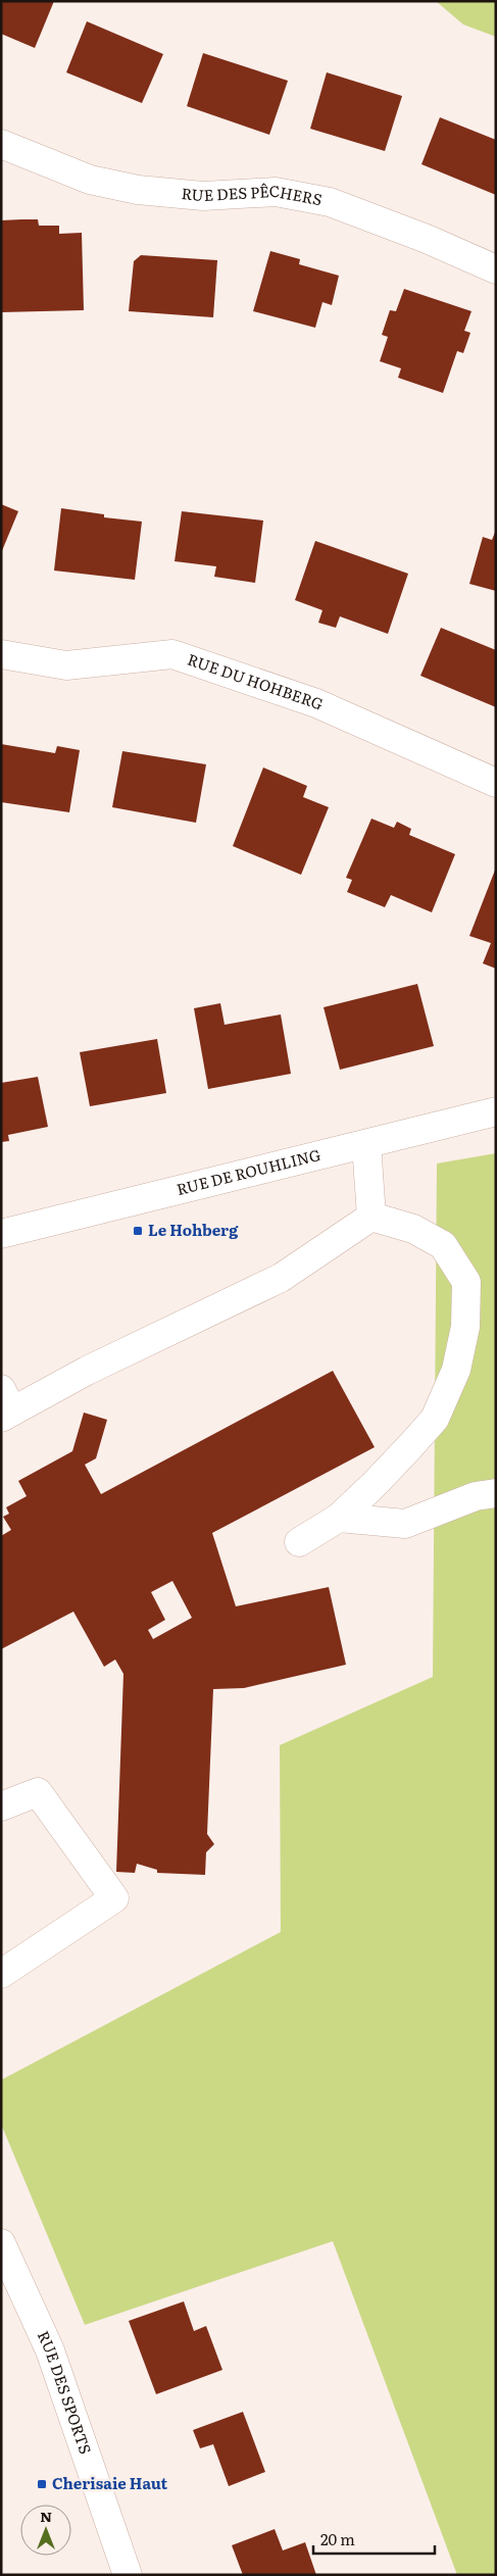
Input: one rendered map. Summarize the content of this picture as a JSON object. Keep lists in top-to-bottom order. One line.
{"streets":{"street":["RUE DES PÊCHERS","RUE DU HOHBERG","RUE DE ROUHLING","RUE DES SPORTS"]},"places":{"transit":["Le Hohberg","Cherisaie Haut"]},"scale_bar":"20 m","north":"top"}
